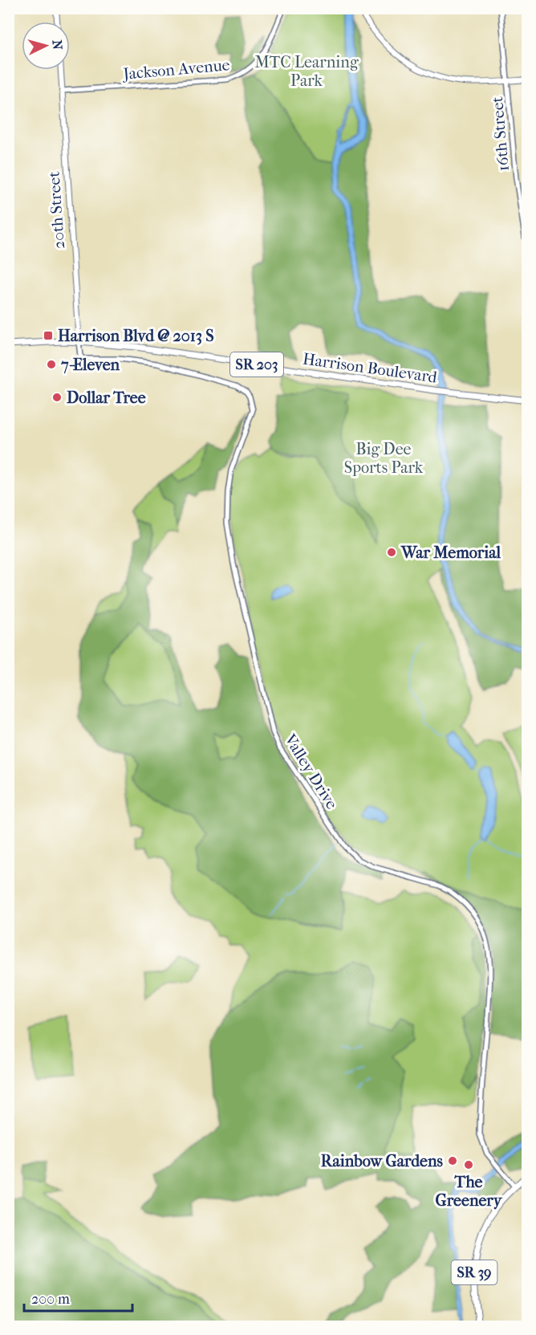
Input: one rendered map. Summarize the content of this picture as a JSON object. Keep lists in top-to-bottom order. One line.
{"streets":{"main road":["20th Street","SR 203","Harrison Boulevard","SR 39"],"street":["Jackson Avenue","16th Street","Valley Drive"]},"crossings":[["Jackson Avenue","20th Street"],["20th Street","Harrison Boulevard"],["20th Street","Valley Drive"],["Valley Drive","SR 39"]],"parks":["MTC Learning Park","Big Dee Sports Park"],"places":{"transit":["Harrison Blvd @ 2013 S"],"other":["7-Eleven","Dollar Tree","War Memorial","Rainbow Gardens","The Greenery"]},"scale_bar":"200 m","north":"right"}
